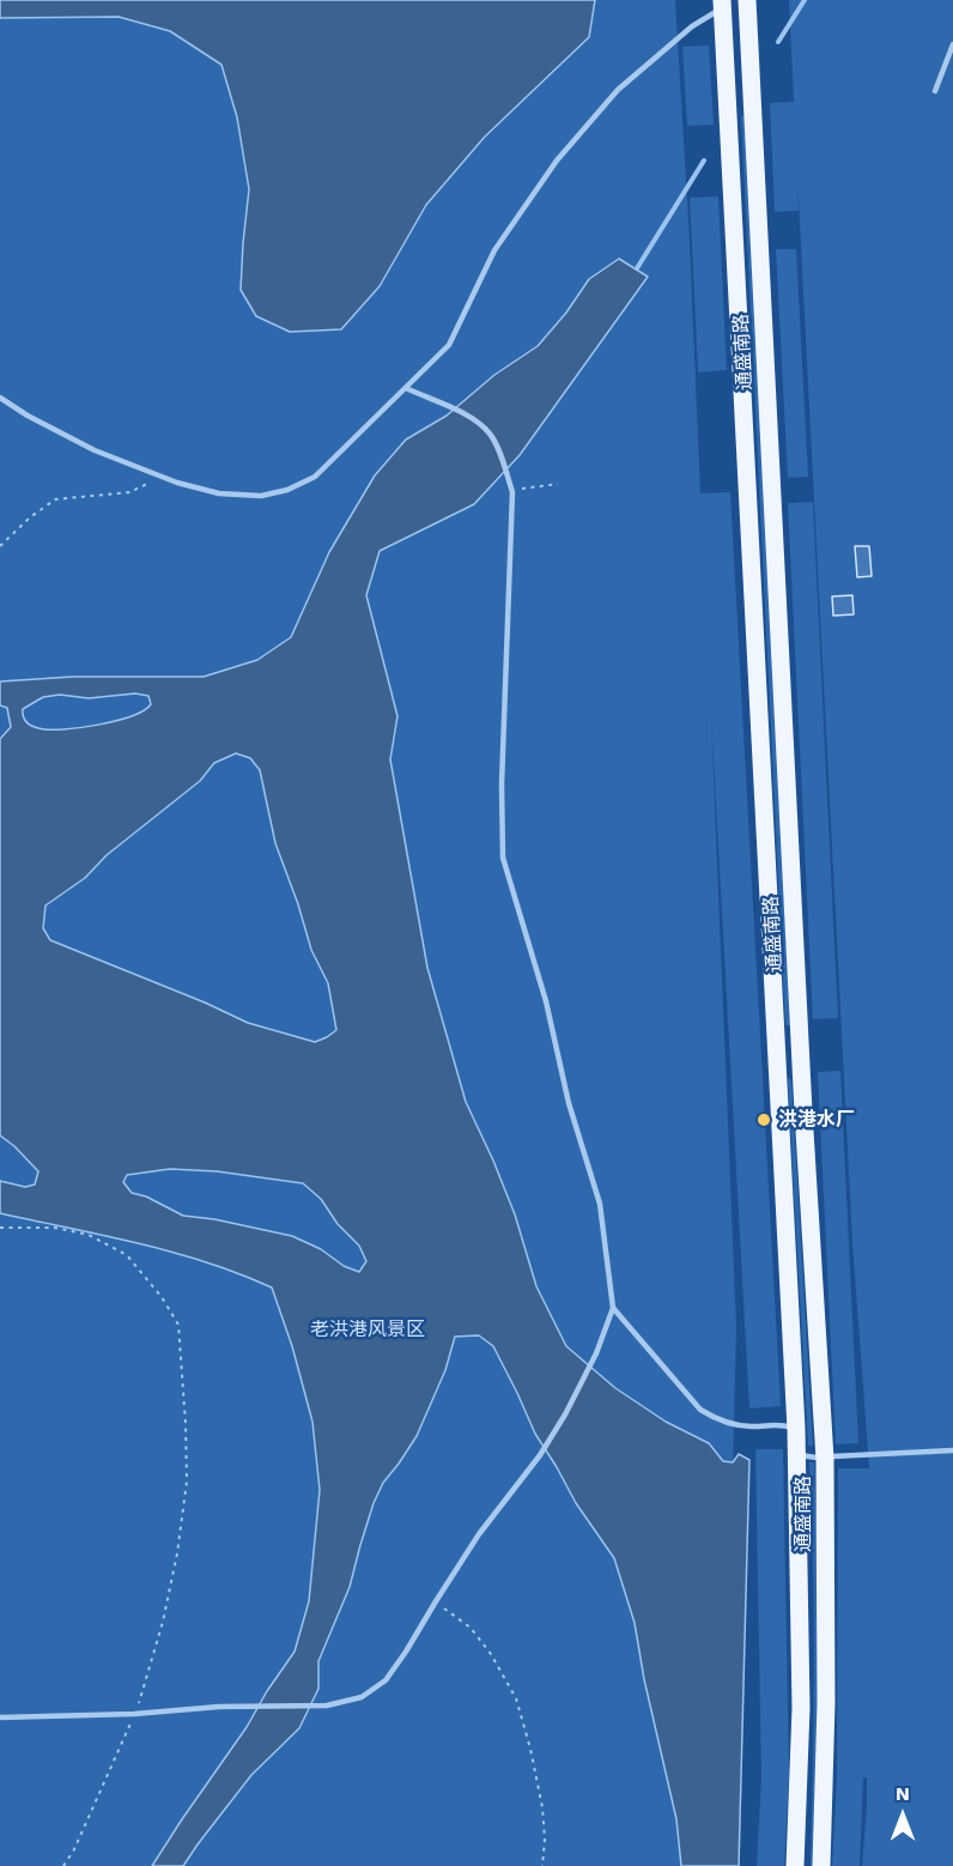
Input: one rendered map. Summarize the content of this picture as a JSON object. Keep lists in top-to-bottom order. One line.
{"streets":{"main road":["通盛南路"]},"parks":["老洪港风景区"],"places":["洪港水厂"],"north":"top"}
